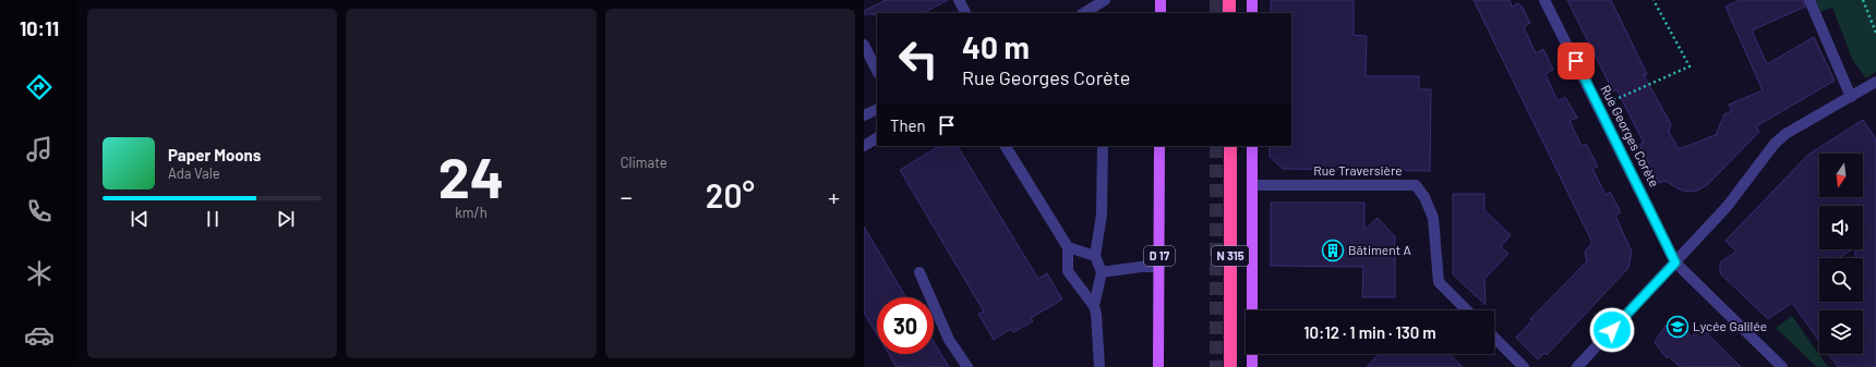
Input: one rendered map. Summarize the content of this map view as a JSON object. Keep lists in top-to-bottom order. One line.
{"streets":{"highway":["N 315"],"main road":["D 17"],"street":["Rue Georges Corète","Rue Traversière"]},"places":{"building":["Bâtiment A"],"school or university":["Lycée Galilée"]},"north":"bottom","page":{"tabs":"10:11","tile":[["24","km/h"],"Climate"],"turn":["40 m","Rue Georges Corète"],"then":"Then","song":["Paper Moons","Ada Vale"],"heat":["−","20°","+"],"limit":"30","trip":"10:12 · 1 min · 130 m"}}
